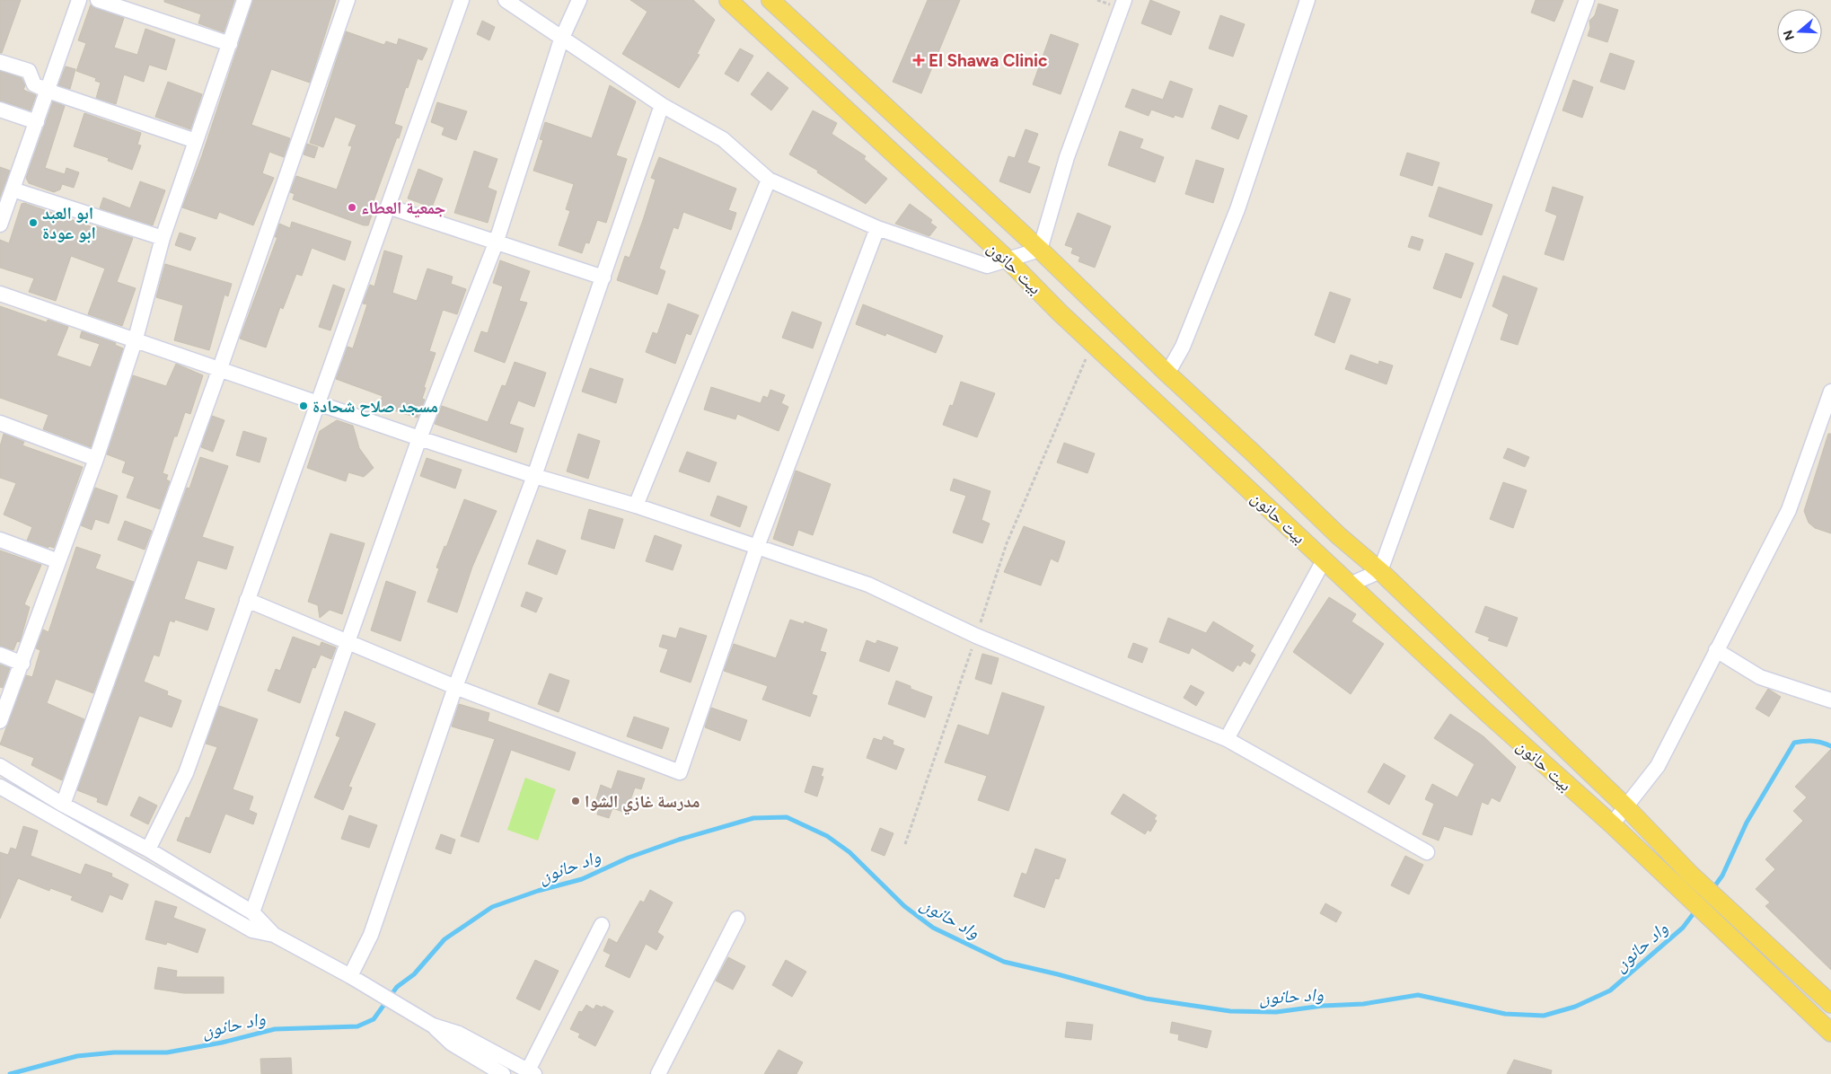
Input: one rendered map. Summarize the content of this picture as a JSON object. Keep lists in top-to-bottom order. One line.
{"streets":{"main road":["بيت حانون"]},"water":["واد حانون"],"places":{"health":["El Shawa Clinic"],"other":["جمعية العطاء","ابو العبد ابو عودة","مسجد صلاح شحادة","مدرسة غازي الشوا"]},"north":"left"}
